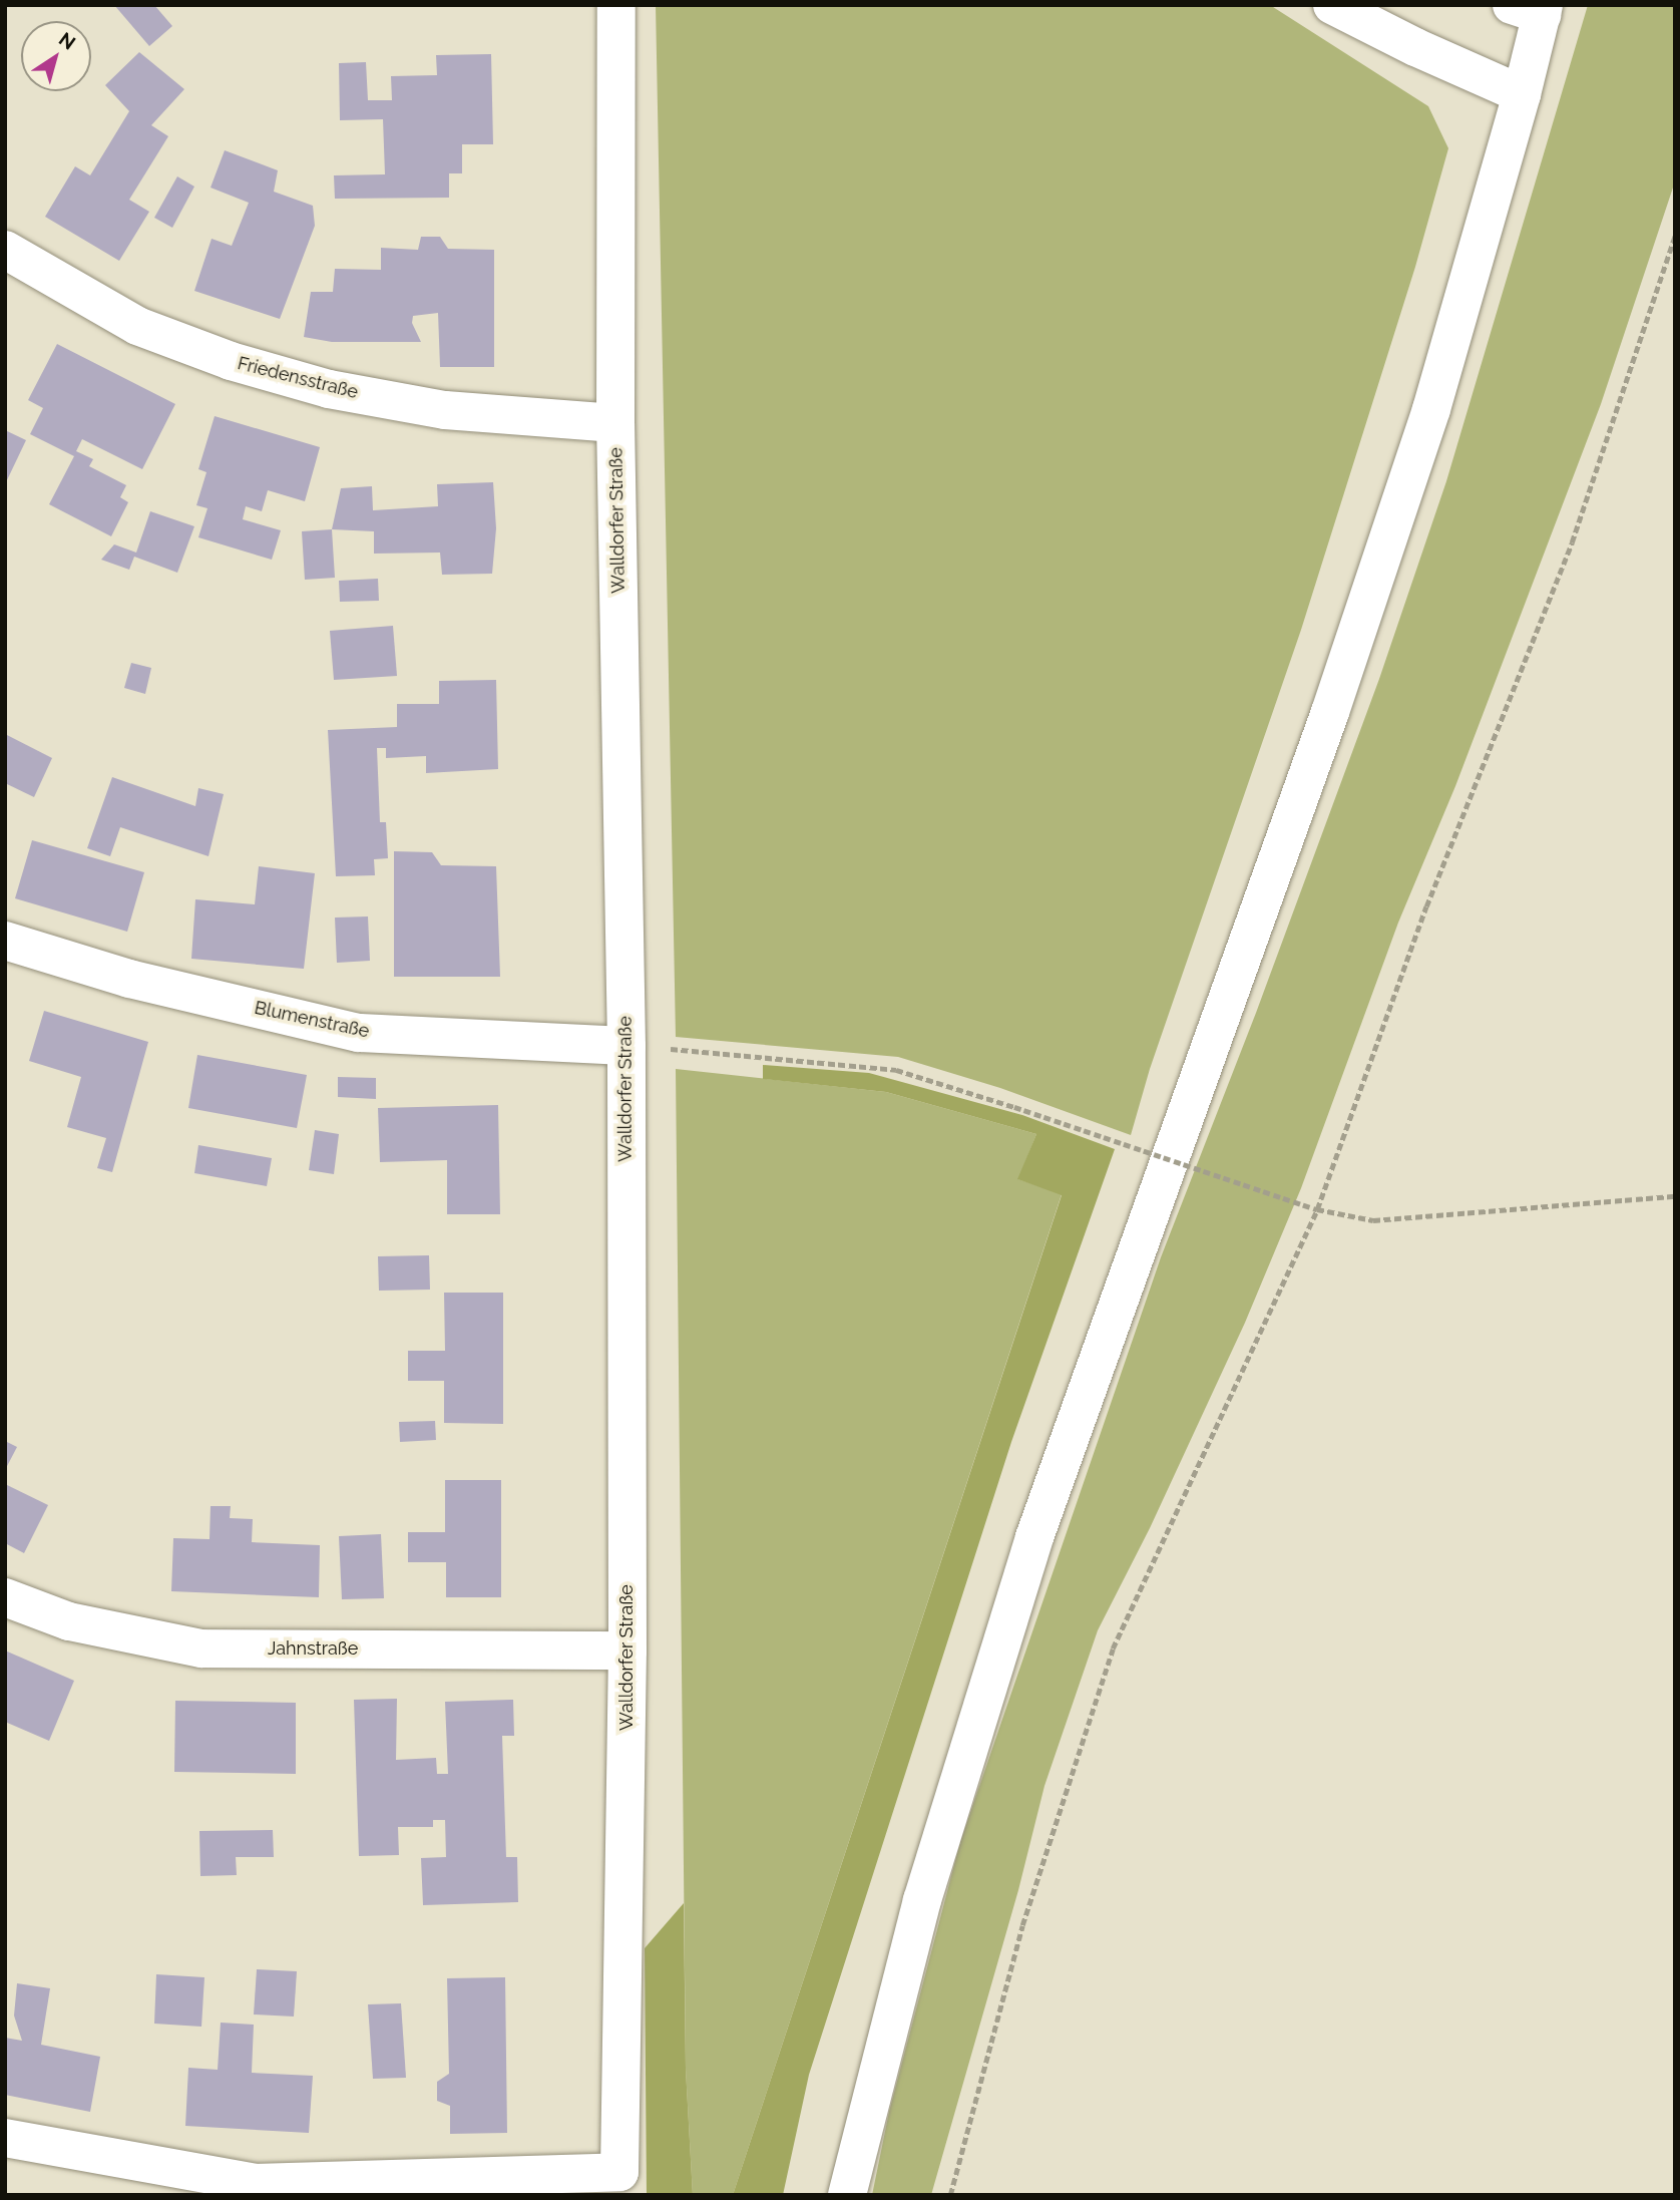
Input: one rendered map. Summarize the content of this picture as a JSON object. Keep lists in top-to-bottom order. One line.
{"streets":{"street":["Friedensstraße","Walldorfer Straße","Blumenstraße","Jahnstraße"]},"crossings":[["Friedensstraße","Walldorfer Straße"],["Walldorfer Straße","Blumenstraße"],["Walldorfer Straße","Jahnstraße"]],"north":"top right"}
